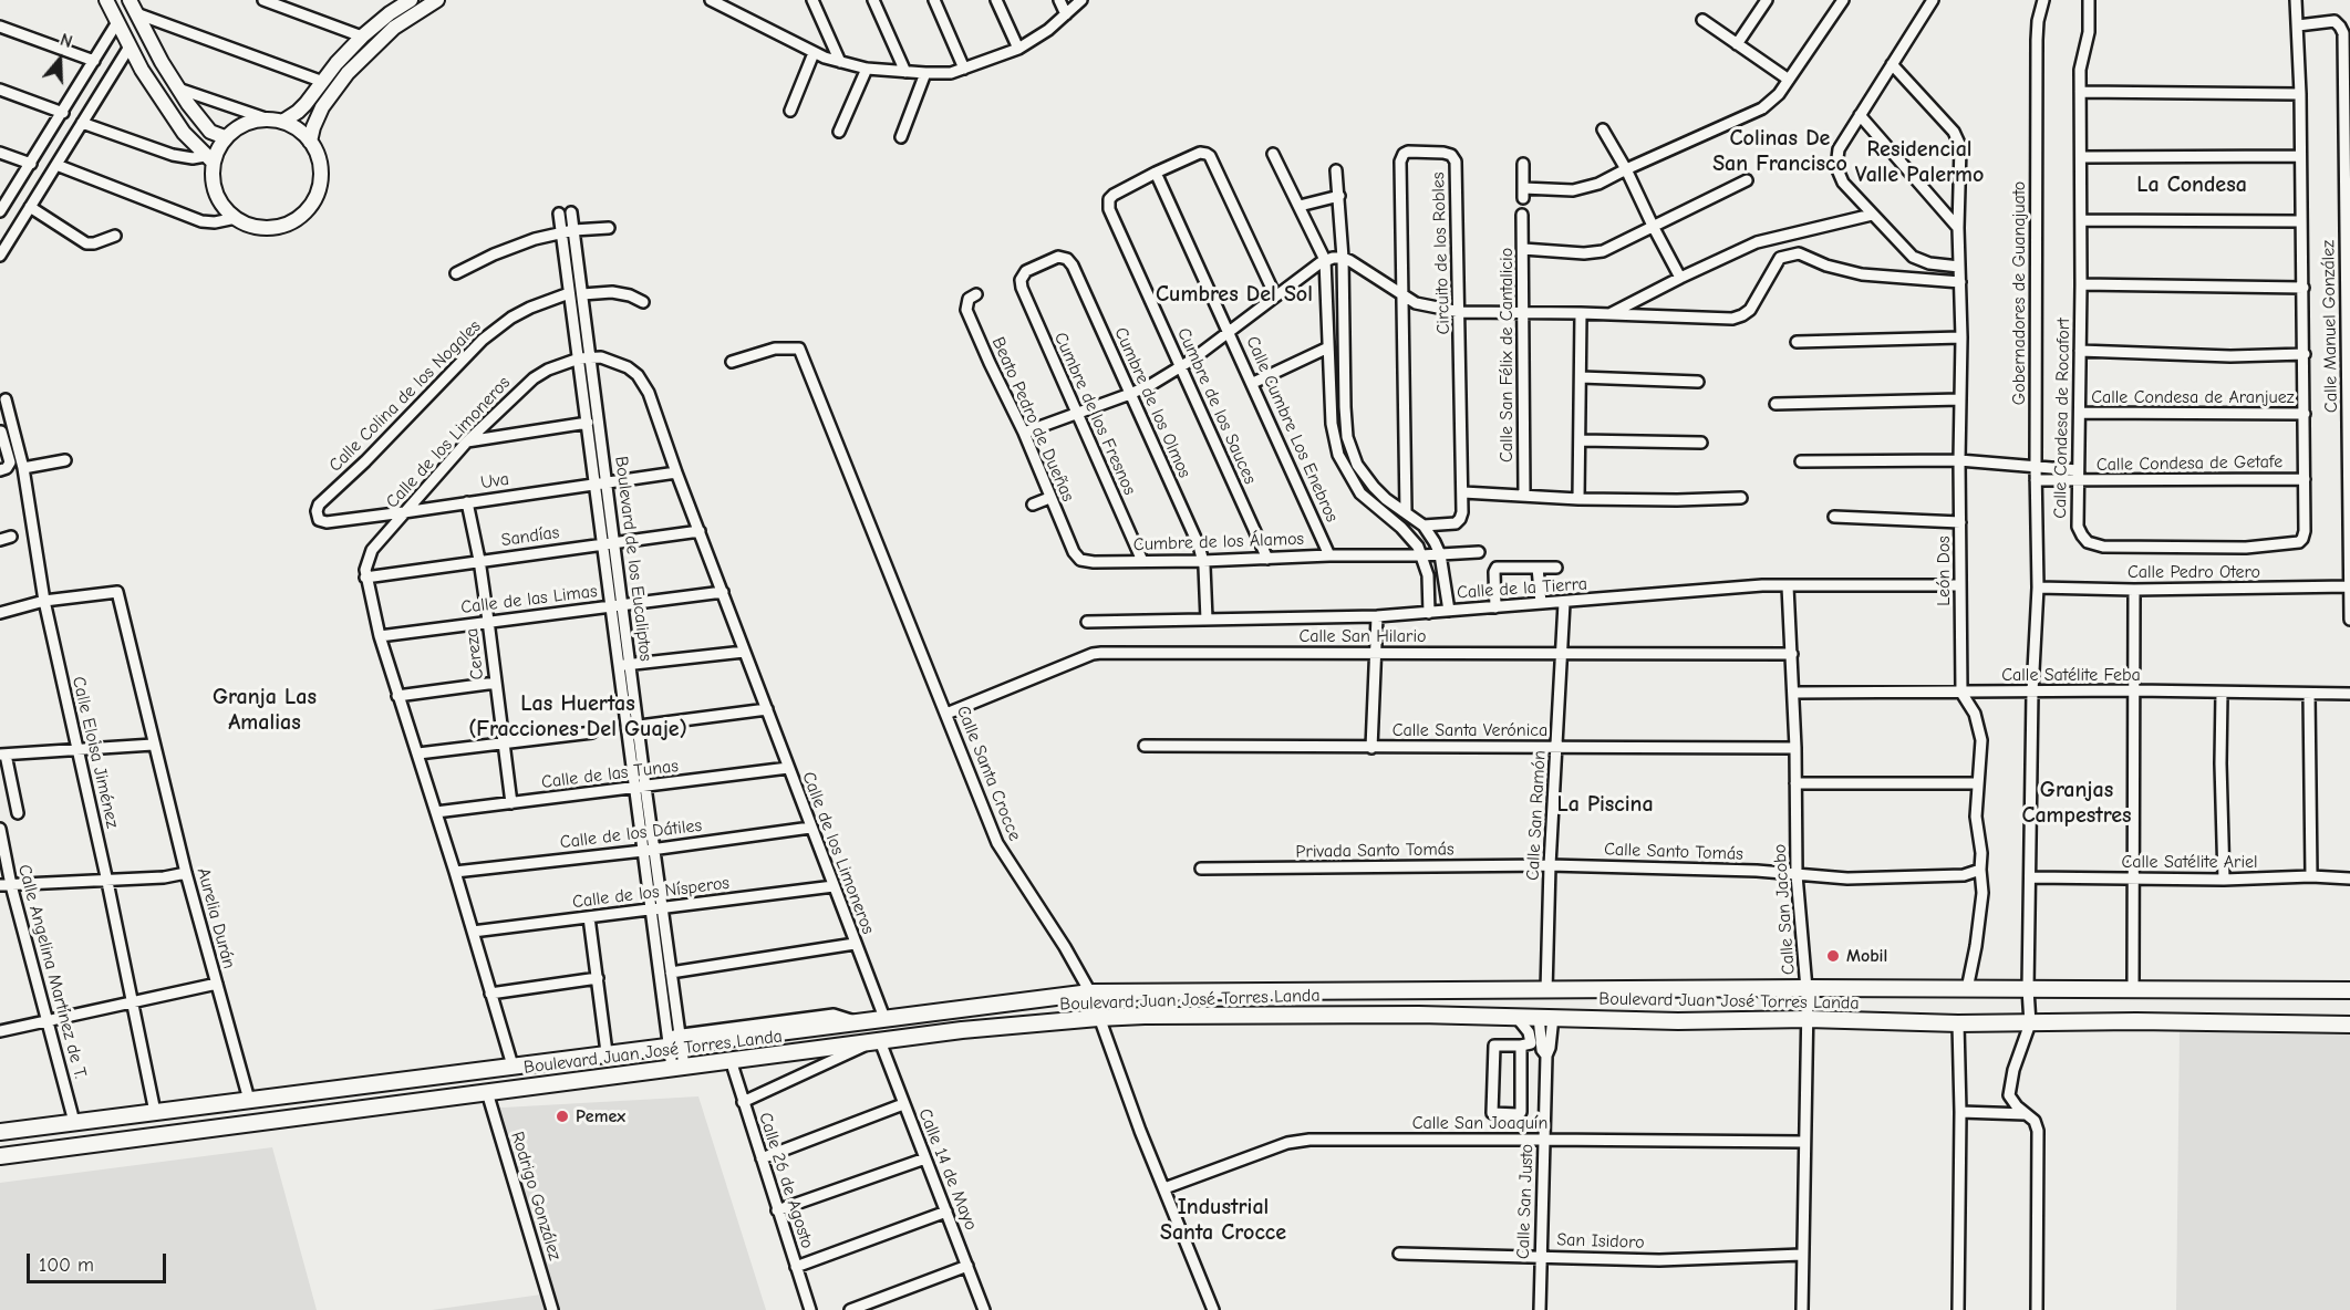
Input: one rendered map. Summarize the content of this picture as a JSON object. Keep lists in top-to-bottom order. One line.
{"streets":{"main road":["Boulevard Juan José Torres Landa"],"street":["Circuito de los Robles","Gobernadores de Guanajuato","Calle Manuel González","Calle San Félix de Cantalicio","Calle Colina de los Nogales","Calle Condesa de Aranjuez","Cumbre de los Olmos","Cumbre de los Sauces","Cumbre de los Fresnos","Calle Condesa de Rocafort","Beato Pedro de Dueñas","Calle Cumbre Los Enebros","Calle de los Limoneros","Calle Condesa de Getafe","Uva","Sandías","Cumbre de los Álamos","Boulevard de los Eucaliptos","León Dos","Calle Pedro Otero","Calle de la Tierra","Calle de las Limas","Calle San Hilario","Cereza","Calle Satélite Feba","Calle Santa Verónica","Calle Eloisa Jiménez","Calle Santa Crocce","Calle de las Tunas","Calle San Ramón","Calle de los Dátiles","Privada Santo Tomás","Calle Santo Tomás","Calle Satélite Ariel","Calle de los Nísperos","Calle San Jacobo","Aurelia Durán","Calle Angelina Martínez de T.","Calle San Joaquín","Calle 14 de Mayo","Calle 26 de Agosto","Rodrigo González","Calle San Justo","San Isidoro"]},"crossings":[["Gobernadores de Guanajuato","Calle Condesa de Getafe"],["Gobernadores de Guanajuato","Calle Pedro Otero"],["Gobernadores de Guanajuato","Calle Satélite Feba"],["Gobernadores de Guanajuato","Calle Satélite Ariel"],["Gobernadores de Guanajuato","Boulevard Juan José Torres Landa"],["Calle Manuel González","Calle Condesa de Rocafort"],["Calle Manuel González","Calle Pedro Otero"],["Calle Colina de los Nogales","Uva"],["Calle Colina de los Nogales","Boulevard de los Eucaliptos"],["Calle Condesa de Aranjuez","Calle Condesa de Rocafort"],["Cumbre de los Olmos","Cumbre de los Fresnos"],["Cumbre de los Olmos","Cumbre de los Álamos"],["Cumbre de los Olmos","Calle de la Tierra"],["Cumbre de los Sauces","Calle Cumbre Los Enebros"],["Cumbre de los Sauces","Cumbre de los Álamos"],["Cumbre de los Fresnos","Cumbre de los Álamos"],["Calle Condesa de Rocafort","Calle Condesa de Getafe"],["Beato Pedro de Dueñas","Cumbre de los Álamos"],["Calle Cumbre Los Enebros","Cumbre de los Álamos"],["Calle de los Limoneros","Uva"],["Calle de los Limoneros","Sandías"],["Calle de los Limoneros","Boulevard de los Eucaliptos"],["Calle de los Limoneros","Calle de las Limas"],["Calle de los Limoneros","Calle de las Tunas"],["Calle de los Limoneros","Calle de los Dátiles"],["Calle de los Limoneros","Calle de los Nísperos"],["Calle de los Limoneros","Boulevard Juan José Torres Landa"],["Calle Condesa de Getafe","León Dos"],["Uva","Boulevard de los Eucaliptos"],["Uva","Cereza"],["Sandías","Boulevard de los Eucaliptos"],["Sandías","Cereza"],["Boulevard de los Eucaliptos","Calle de las Limas"],["Boulevard de los Eucaliptos","Calle de las Tunas"],["Boulevard de los Eucaliptos","Calle de los Dátiles"],["Boulevard de los Eucaliptos","Calle de los Nísperos"],["Boulevard de los Eucaliptos","Boulevard Juan José Torres Landa"],["León Dos","Calle de la Tierra"],["León Dos","Calle Satélite Feba"],["Calle de la Tierra","Calle San Ramón"],["Calle de la Tierra","Calle San Jacobo"],["Calle de las Limas","Cereza"],["Calle San Hilario","Calle Santa Crocce"],["Calle San Hilario","Calle San Ramón"],["Calle San Hilario","Calle San Jacobo"],["Cereza","Calle de las Tunas"],["Calle Satélite Feba","Calle San Jacobo"],["Calle Santa Verónica","Calle San Ramón"],["Calle Santa Verónica","Calle San Jacobo"],["Calle Eloisa Jiménez","Aurelia Durán"],["Calle Eloisa Jiménez","Boulevard Juan José Torres Landa"],["Calle Santa Crocce","Boulevard Juan José Torres Landa"],["Calle Santa Crocce","Calle San Joaquín"],["Calle San Ramón","Privada Santo Tomás"],["Calle San Ramón","Calle Santo Tomás"],["Calle San Ramón","Boulevard Juan José Torres Landa"],["Privada Santo Tomás","Calle Santo Tomás"],["Calle Santo Tomás","Calle San Jacobo"],["Calle San Jacobo","Boulevard Juan José Torres Landa"],["Calle San Jacobo","Calle San Joaquín"],["Calle San Jacobo","San Isidoro"],["Aurelia Durán","Boulevard Juan José Torres Landa"],["Calle Angelina Martínez de T.","Boulevard Juan José Torres Landa"],["Boulevard Juan José Torres Landa","Calle 14 de Mayo"],["Boulevard Juan José Torres Landa","Calle 26 de Agosto"],["Boulevard Juan José Torres Landa","Rodrigo González"],["Boulevard Juan José Torres Landa","Calle San Justo"],["Calle San Joaquín","Calle San Justo"],["Calle San Justo","San Isidoro"]],"districts":["Colinas De San Francisco","Residencial Valle Palermo","La Condesa","Cumbres Del Sol","Granja Las Amalias","Las Huertas (Fracciones Del Guaje)","Granjas Campestres","La Piscina","Industrial Santa Crocce"],"places":["Mobil","Pemex"],"scale_bar":"100 m","north":"top"}
